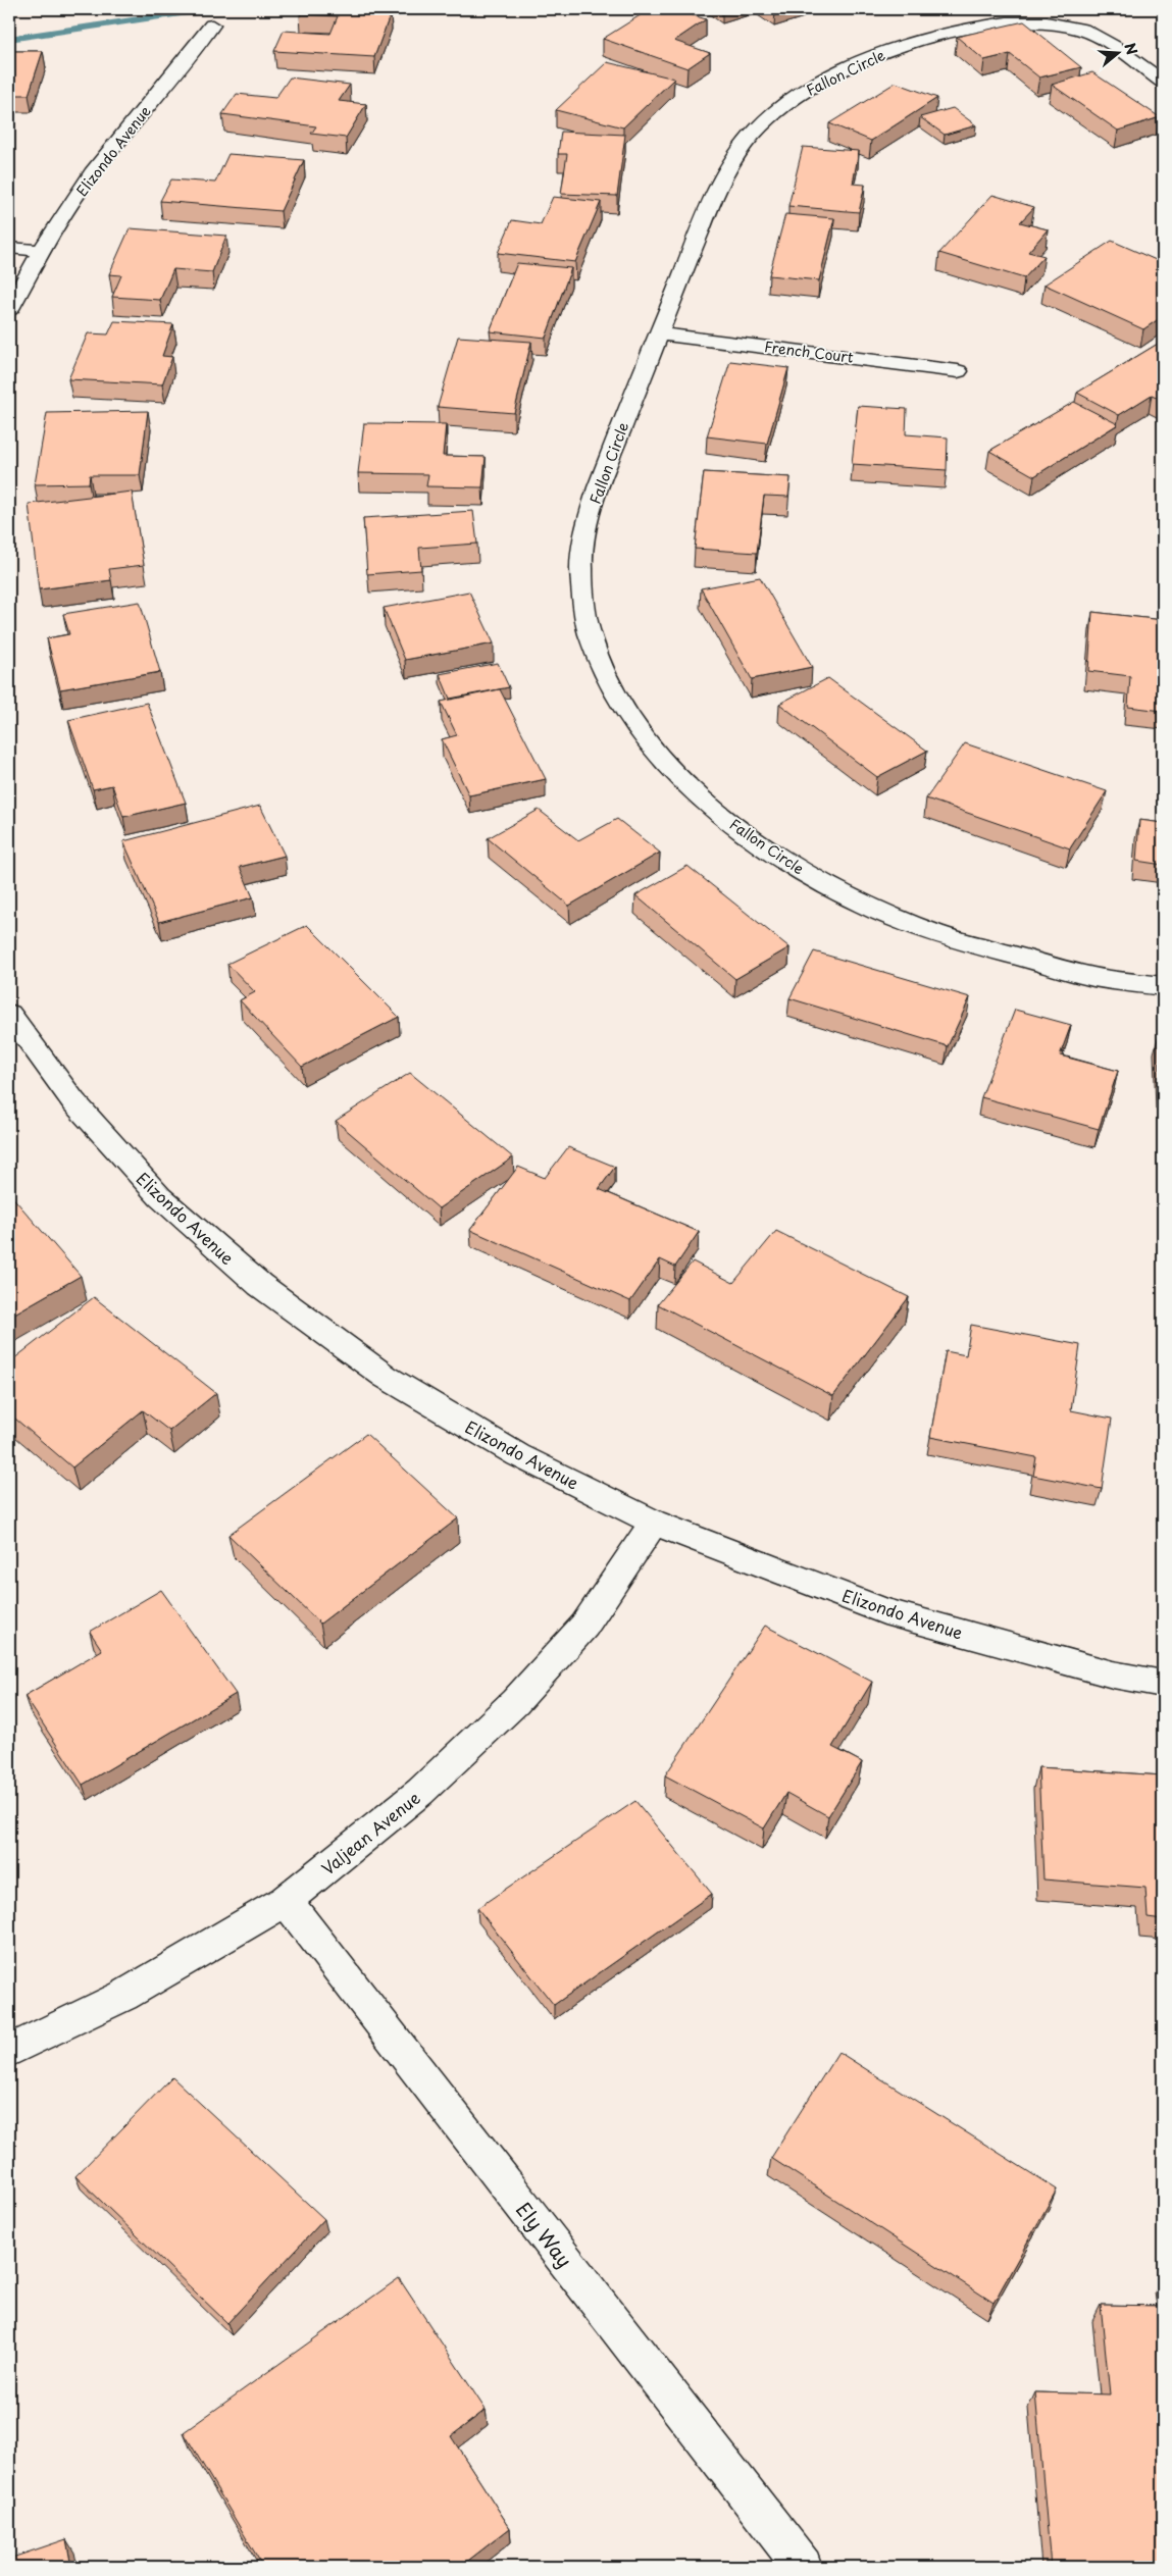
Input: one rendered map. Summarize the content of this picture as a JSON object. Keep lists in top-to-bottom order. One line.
{"streets":{"street":["Fallon Circle","Elizondo Avenue","French Court","Valjean Avenue","Ely Way"]},"crossings":[["Fallon Circle","French Court"],["Elizondo Avenue","Valjean Avenue"],["Valjean Avenue","Ely Way"]],"north":"right"}
